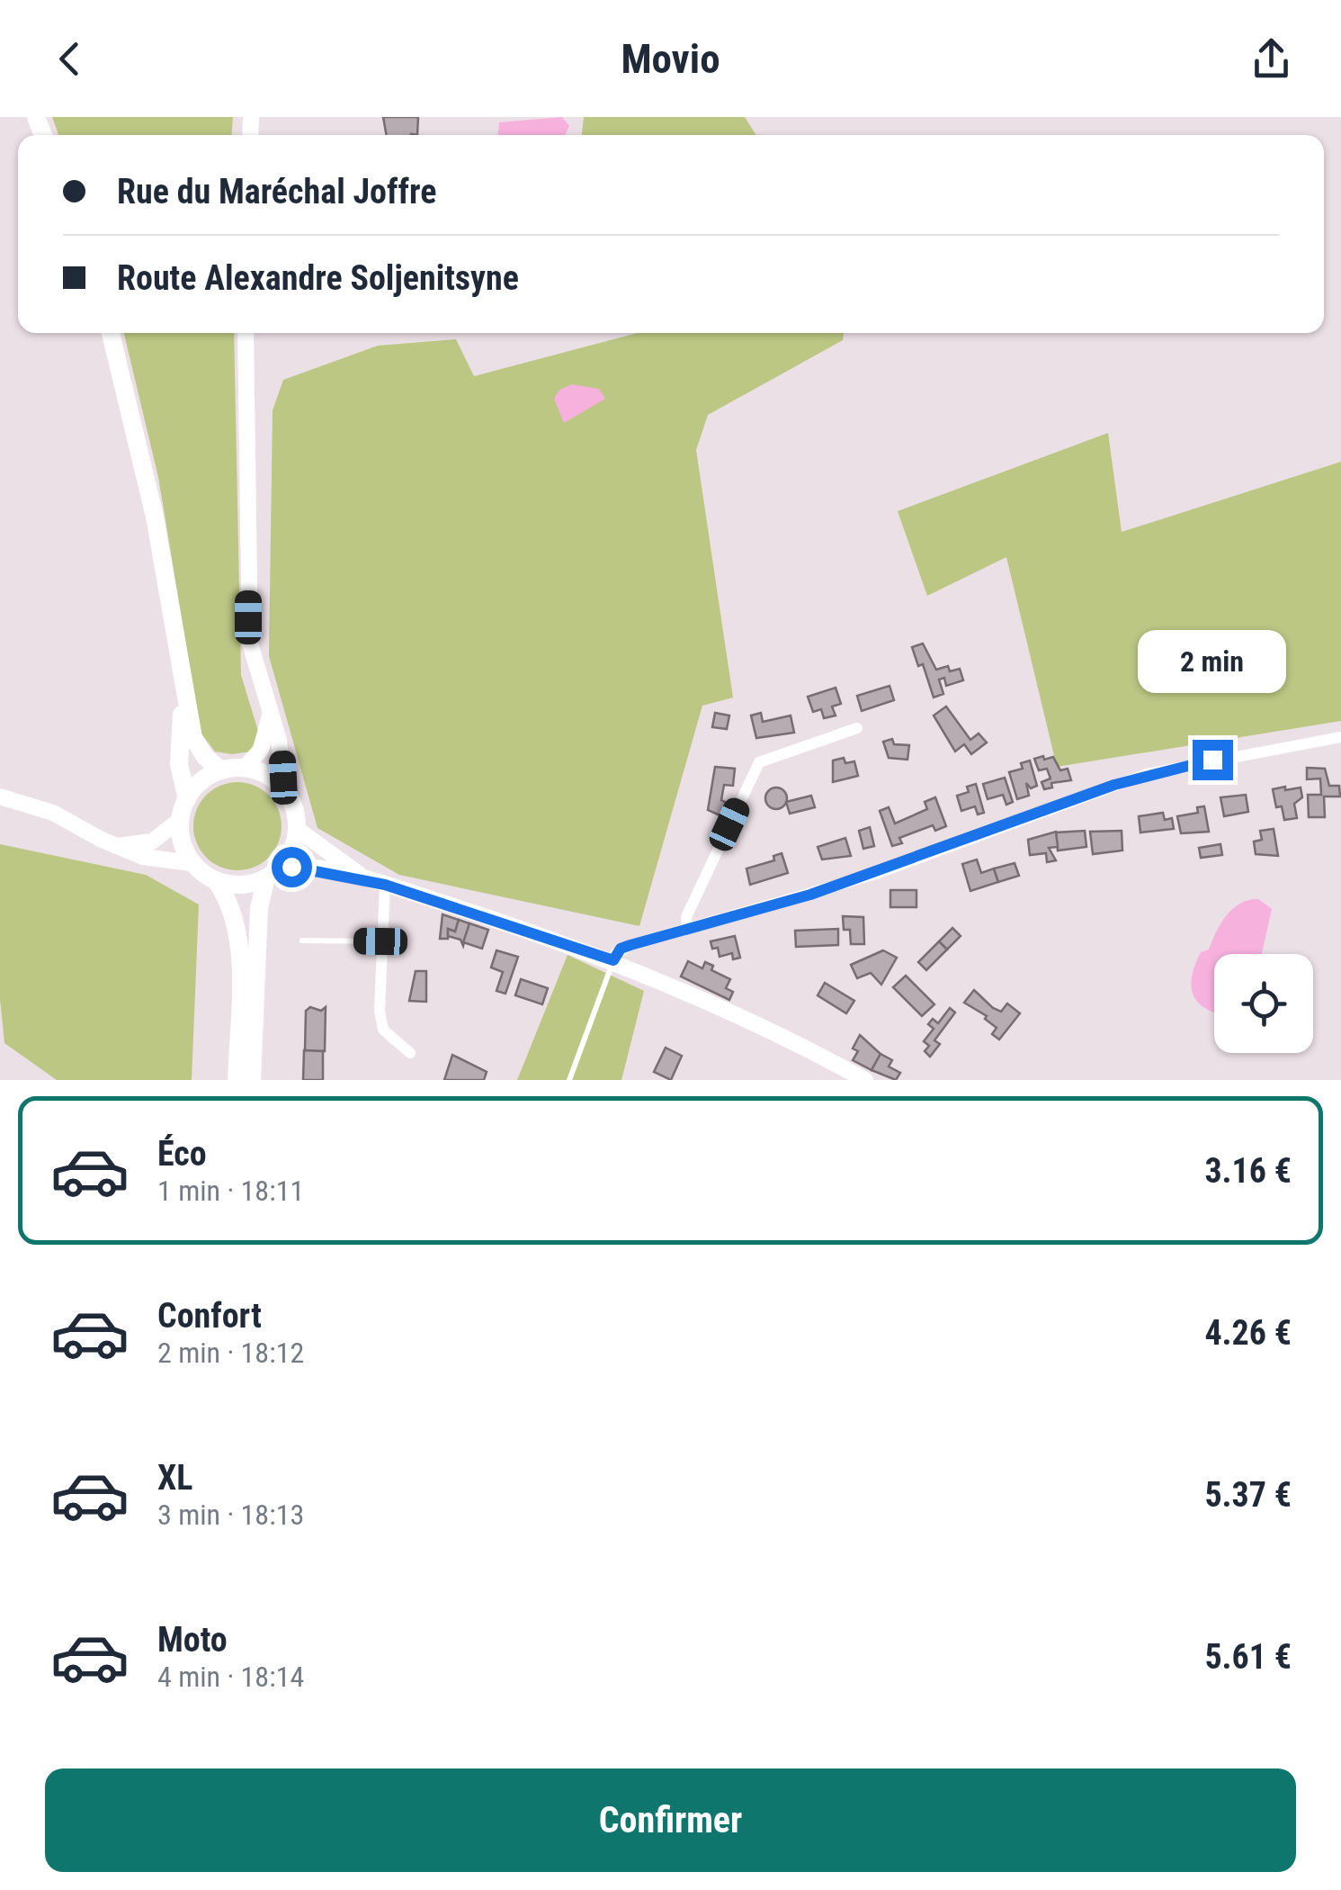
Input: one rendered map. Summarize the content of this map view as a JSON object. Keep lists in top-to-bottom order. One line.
{"page":{"header":"Movio","banner":["Rue du Maréchal Joffre","Route Alexandre Soljenitsyne"],"bubble":"2 min","list":[{"name":"Éco","note":"1 min · 18:11","value":"3.16 €"},{"name":"Confort","note":"2 min · 18:12","value":"4.26 €"},{"name":"XL","note":"3 min · 18:13","value":"5.37 €"},{"name":"Moto","note":"4 min · 18:14","value":"5.61 €"}],"buttons":"Confirmer"}}
